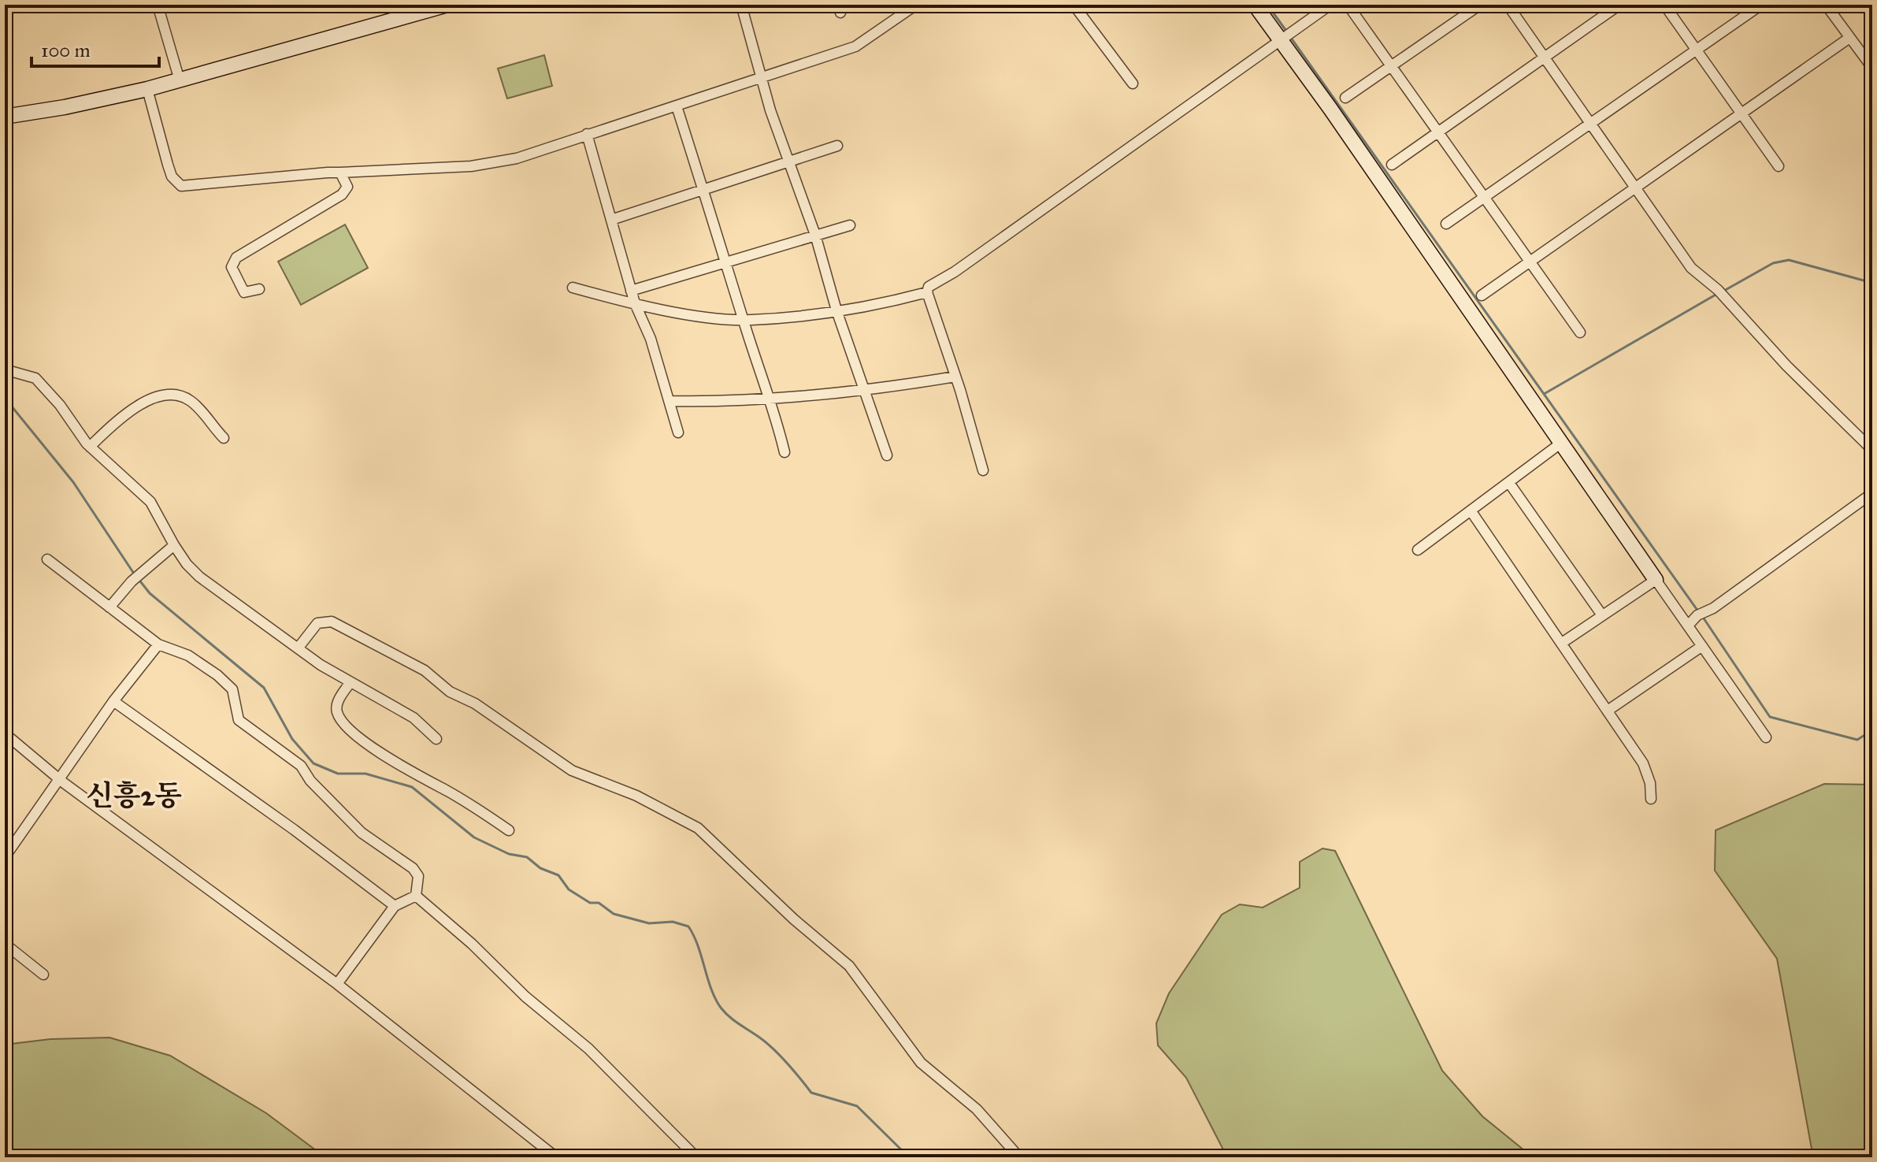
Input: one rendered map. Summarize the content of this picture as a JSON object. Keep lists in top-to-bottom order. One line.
{"districts":["신흥2동"],"scale_bar":"100 m"}
